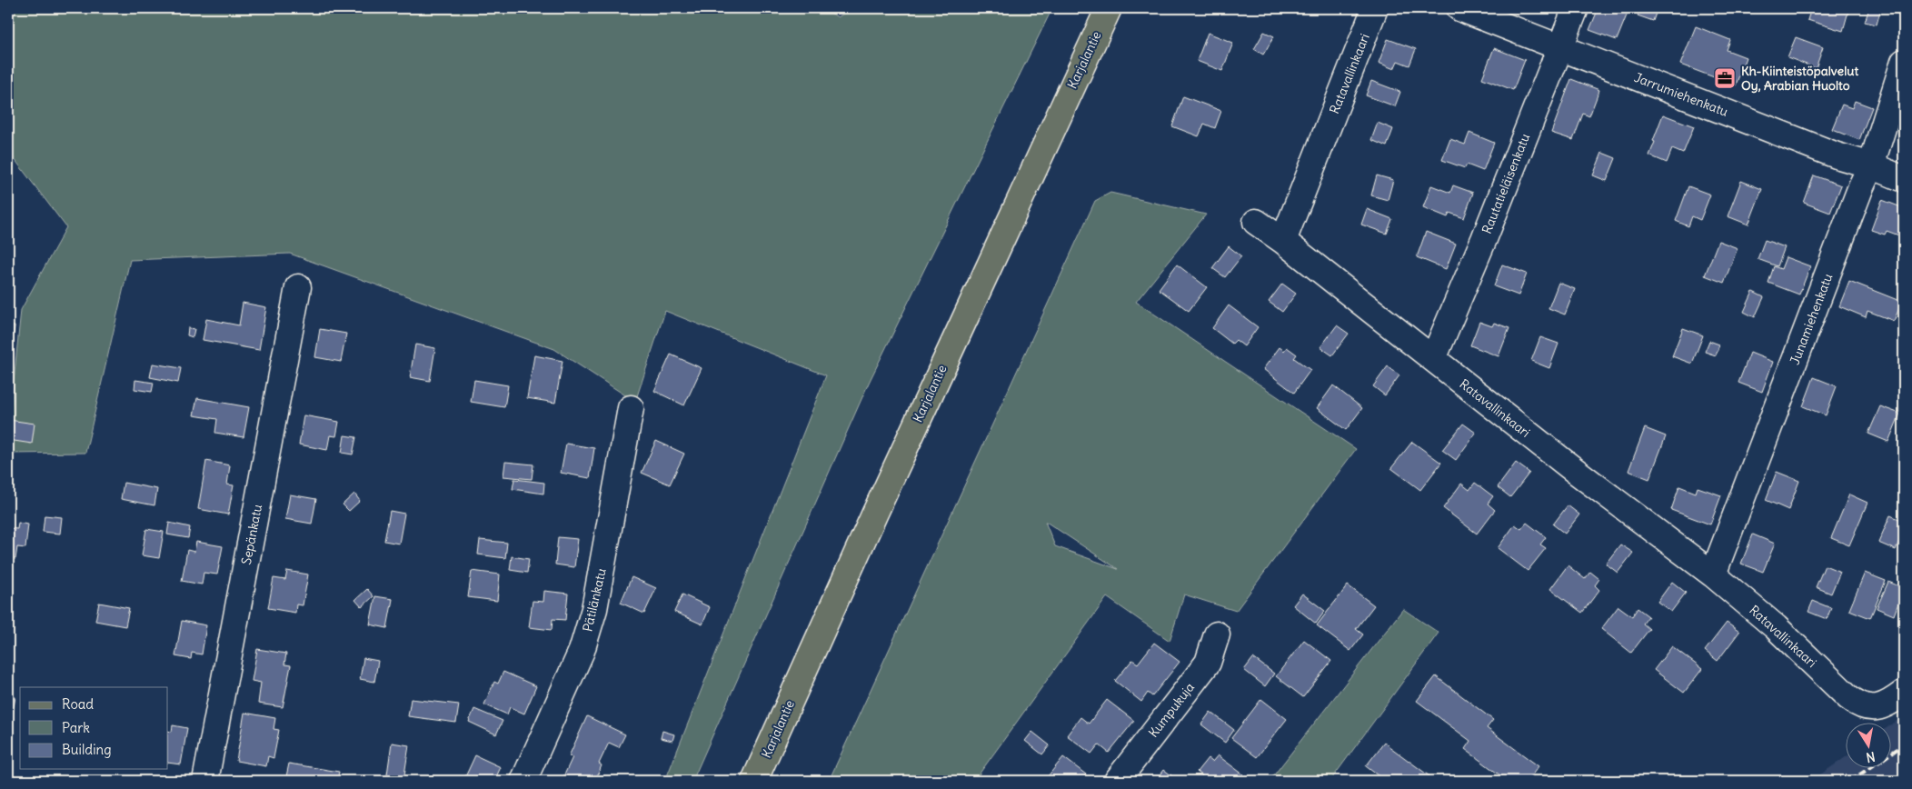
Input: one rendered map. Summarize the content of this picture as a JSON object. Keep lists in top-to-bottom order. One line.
{"streets":{"main road":["Karjalantie"],"street":["Ratavallinkaari","Jarrumiehenkatu","Rautatieläisenkatu","Junamiehenkatu","Sepänkatu","Pätilänkatu","Kumpukuja"]},"crossings":[["Ratavallinkaari","Rautatieläisenkatu"],["Ratavallinkaari","Junamiehenkatu"],["Jarrumiehenkatu","Rautatieläisenkatu"],["Jarrumiehenkatu","Junamiehenkatu"]],"places":{"office":["Kh-Kiinteistöpalvelut Oy, Arabian Huolto"]},"legend":["Road","Park","Building"],"north":"bottom"}
